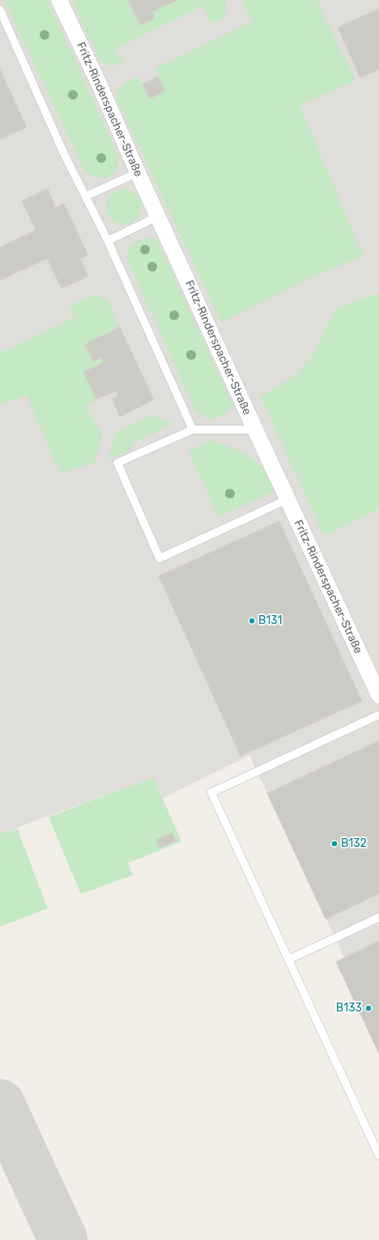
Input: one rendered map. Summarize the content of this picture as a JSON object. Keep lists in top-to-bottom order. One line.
{"streets":{"street":["Fritz-Rinderspacher-Straße"]},"places":["B131","B132","B133"]}
